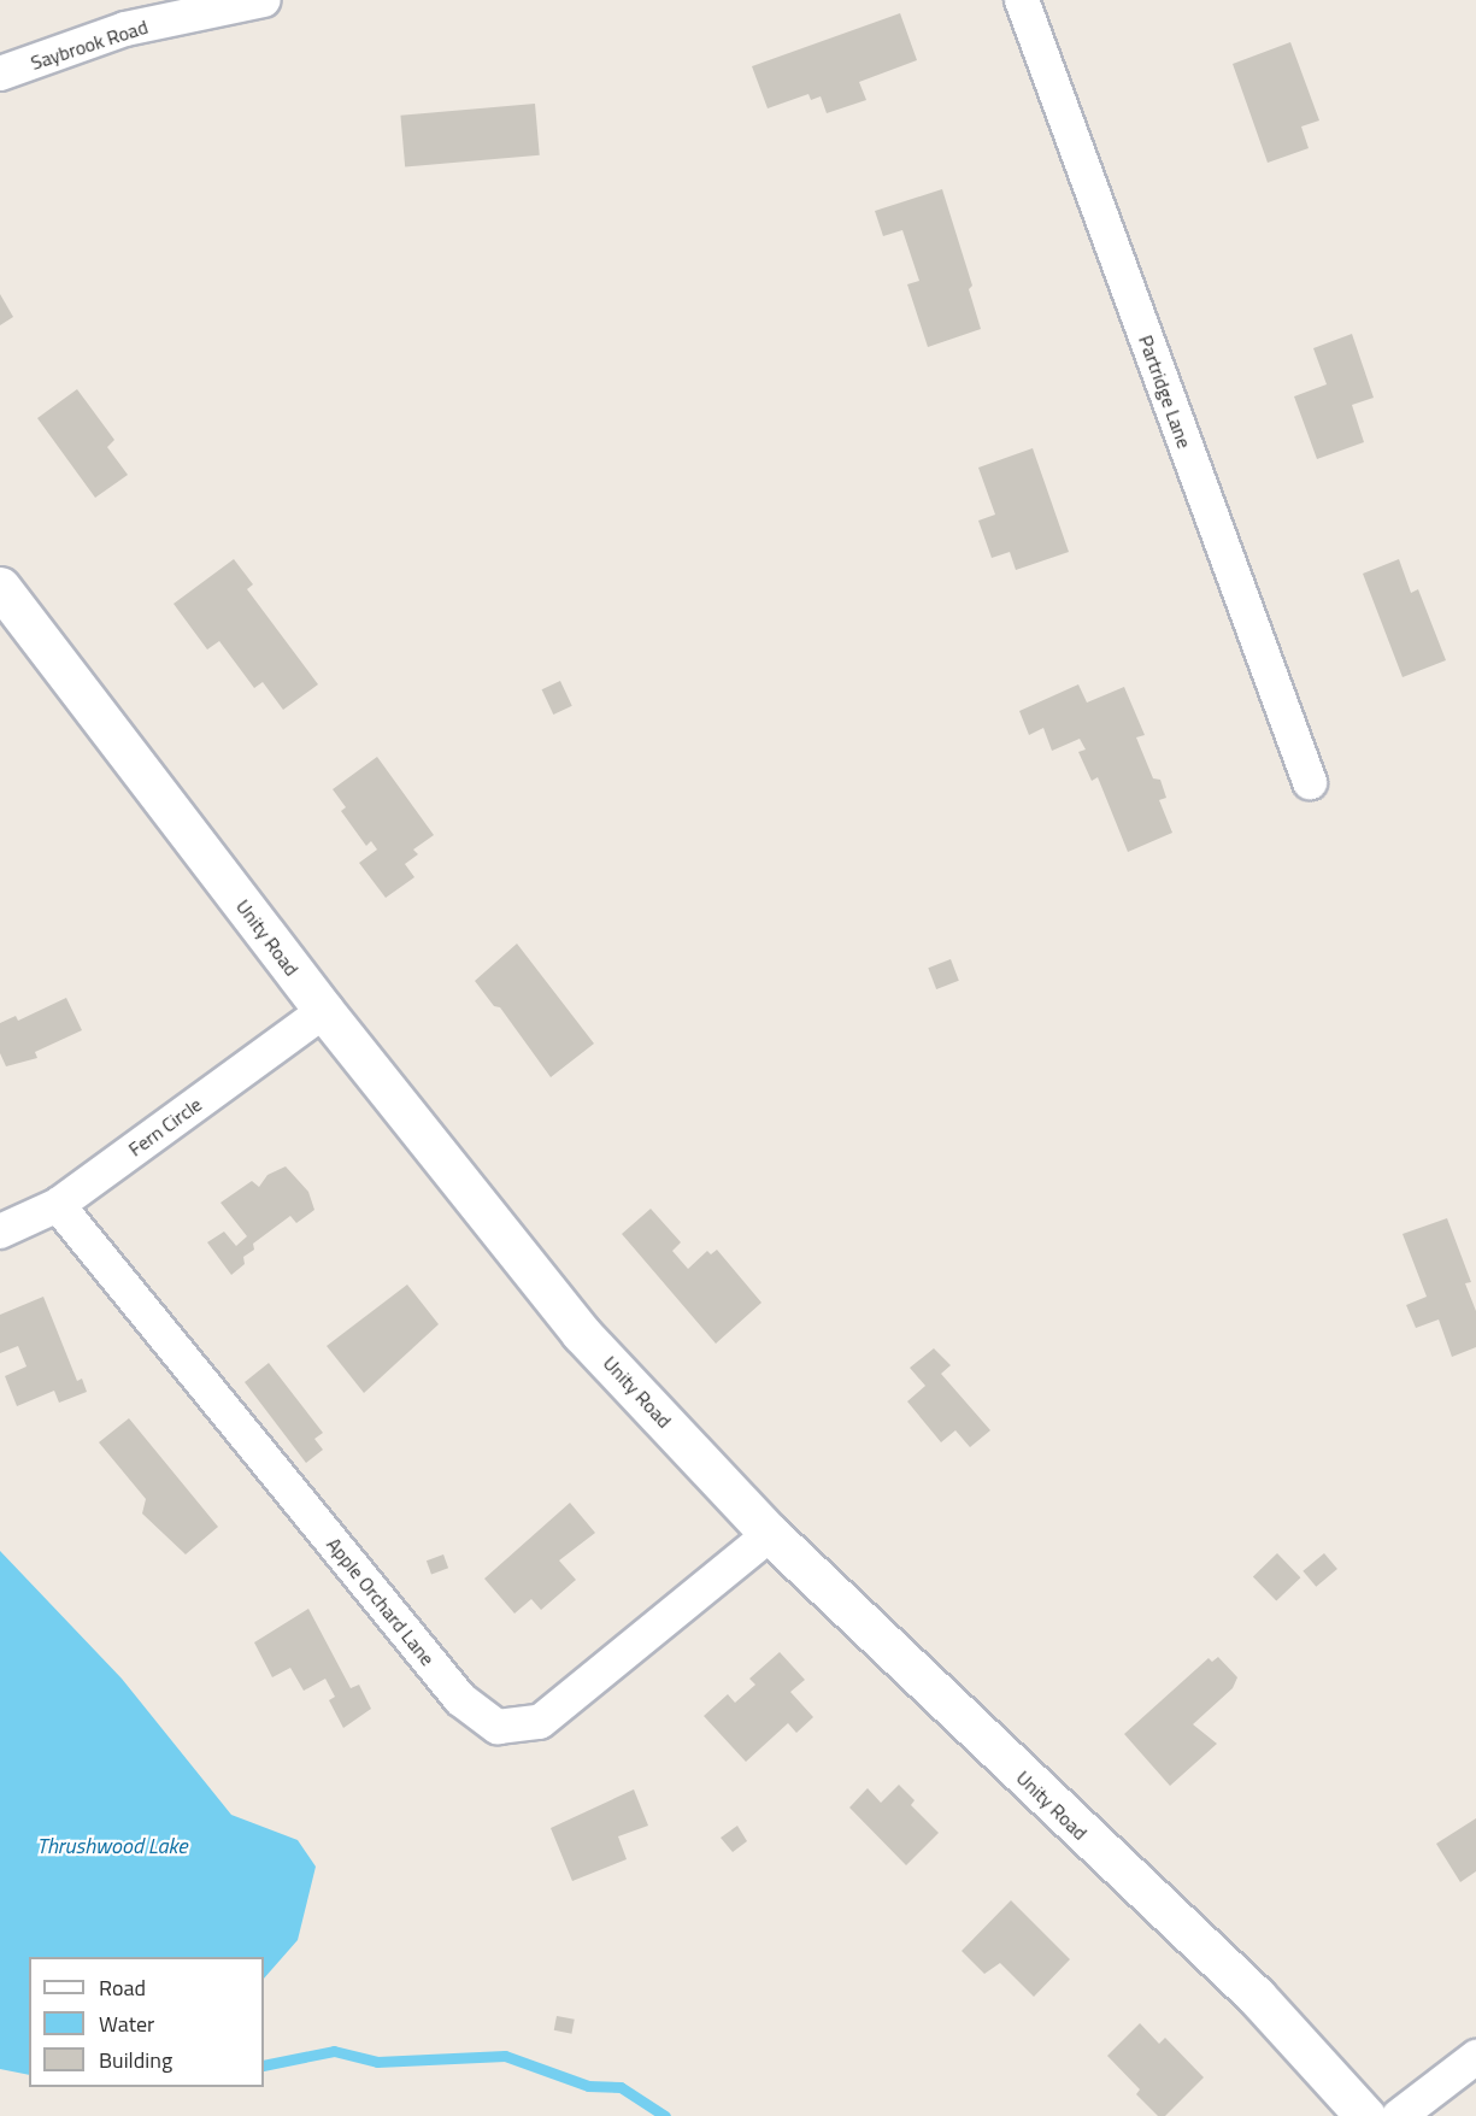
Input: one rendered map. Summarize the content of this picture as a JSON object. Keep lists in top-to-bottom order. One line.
{"streets":{"main road":["Unity Road"],"street":["Saybrook Road","Partridge Lane","Fern Circle","Apple Orchard Lane"]},"crossings":[["Unity Road","Fern Circle"],["Unity Road","Apple Orchard Lane"],["Fern Circle","Apple Orchard Lane"]],"water":["Thrushwood Lake"],"legend":["Road","Water","Building"]}
